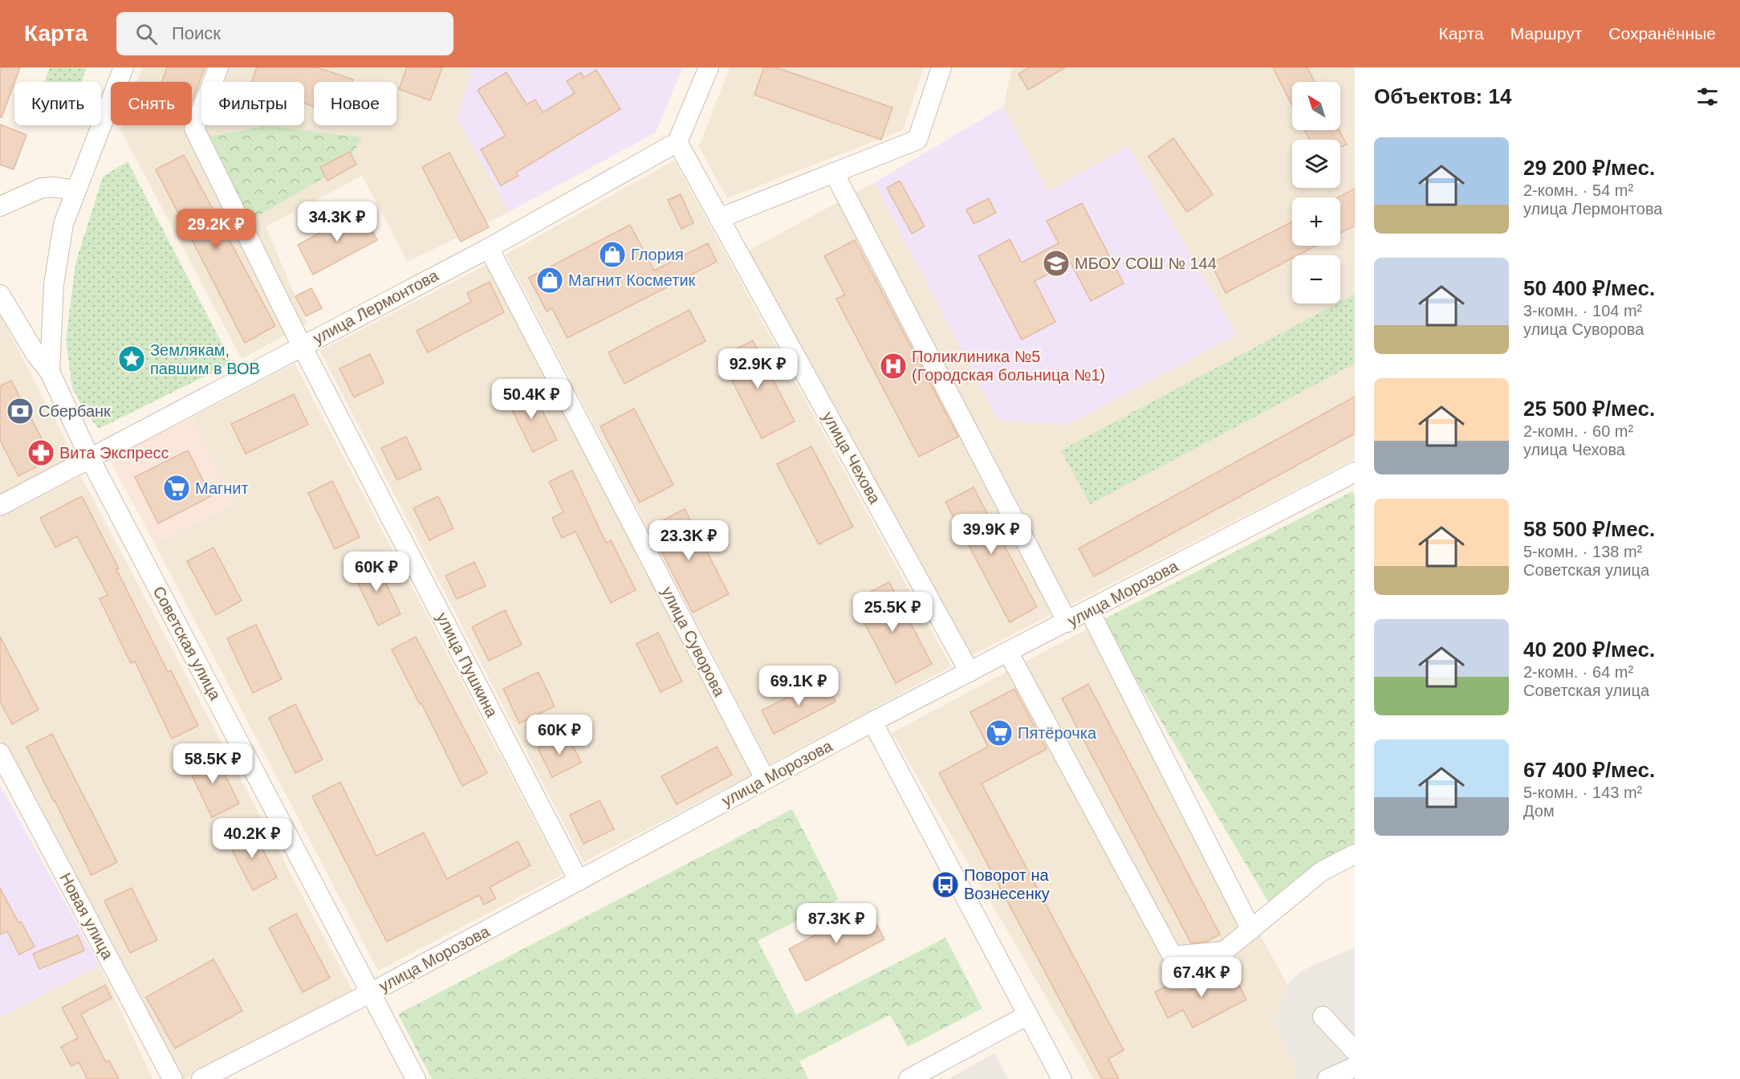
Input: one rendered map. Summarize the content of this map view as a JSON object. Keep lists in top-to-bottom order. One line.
{"streets":{"street":["улица Лермонтова","улица Чехова","улица Морозова","улица Суворова","Советская улица","улица Пушкина","Новая улица"]},"crossings":[["улица Лермонтова","улица Чехова"],["улица Лермонтова","улица Суворова"],["улица Лермонтова","Советская улица"],["улица Лермонтова","улица Пушкина"],["улица Чехова","улица Морозова"],["улица Морозова","улица Суворова"],["улица Морозова","Советская улица"],["улица Морозова","улица Пушкина"]],"places":{"shop":["Глория","Магнит Косметик"],"school or university":["МБОУ СОШ № 144"],"place":["Землякам, павшим в ВОВ"],"hospital":["Поликлиника №5 (Городская больница №1)"],"bank":["Сбербанк"],"pharmacy":["Вита Экспресс"],"supermarket":["Магнит","Пятёрочка"],"bus stop":["Поворот на Вознесенку"]},"north":"top left","page":{"header":"Карта","search":"Поиск","nav":["Карта","Маршрут","Сохранённые"],"heading":"Объектов: 14","map_buttons":["+","−"],"chip":["Купить","Снять","Фильтры","Новое"],"list":[{"name":"29 200 ₽/мес.","note":"2-комн. · 54 m² · улица Лермонтова"},{"name":"50 400 ₽/мес.","note":"3-комн. · 104 m² · улица Суворова"},{"name":"25 500 ₽/мес.","note":"2-комн. · 60 m² · улица Чехова"},{"name":"58 500 ₽/мес.","note":"5-комн. · 138 m² · Советская улица"},{"name":"40 200 ₽/мес.","note":"2-комн. · 64 m² · Советская улица"},{"name":"67 400 ₽/мес.","note":"5-комн. · 143 m² · Дом"}],"price":["34.3K ₽","29.2K ₽","92.9K ₽","50.4K ₽","39.9K ₽","23.3K ₽","60K ₽","25.5K ₽","69.1K ₽","60K ₽","58.5K ₽","40.2K ₽","87.3K ₽","67.4K ₽"]}}
